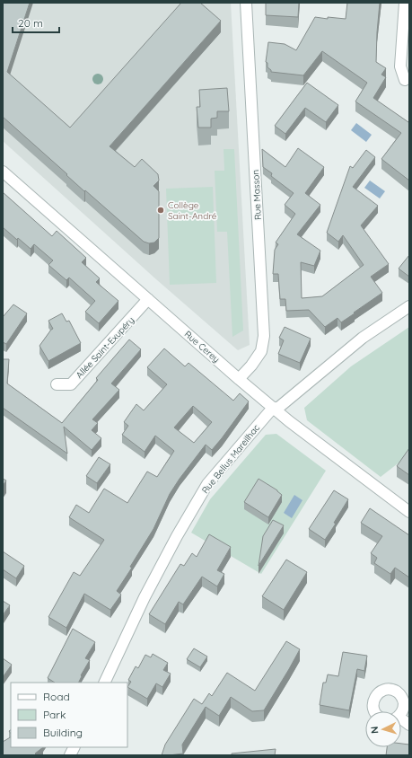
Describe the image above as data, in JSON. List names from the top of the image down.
{
  "streets": {
    "street": [
      "Rue Masson",
      "Rue Cerey",
      "Allée Saint-Exupéry",
      "Rue Bellus Mareilhac"
    ]
  },
  "crossings": [
    ["Rue Masson", "Rue Cerey"],
    ["Rue Cerey", "Allée Saint-Exupéry"],
    ["Rue Cerey", "Rue Bellus Mareilhac"]
  ],
  "places": ["Collège Saint-André"],
  "legend": ["Road", "Park", "Building"],
  "scale_bar": "20 m",
  "north": "left"
}
